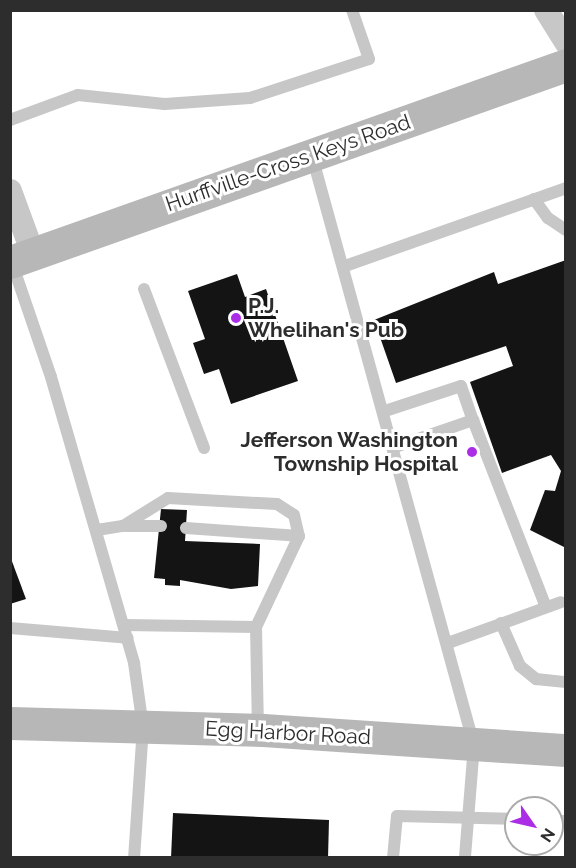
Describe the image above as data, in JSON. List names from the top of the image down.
{
  "streets": {
    "main road": ["Hurffville-Cross Keys Road", "Egg Harbor Road"]
  },
  "places": ["P.J. Whelihan's Pub", "Jefferson Washington Township Hospital"],
  "north": "bottom right"
}
